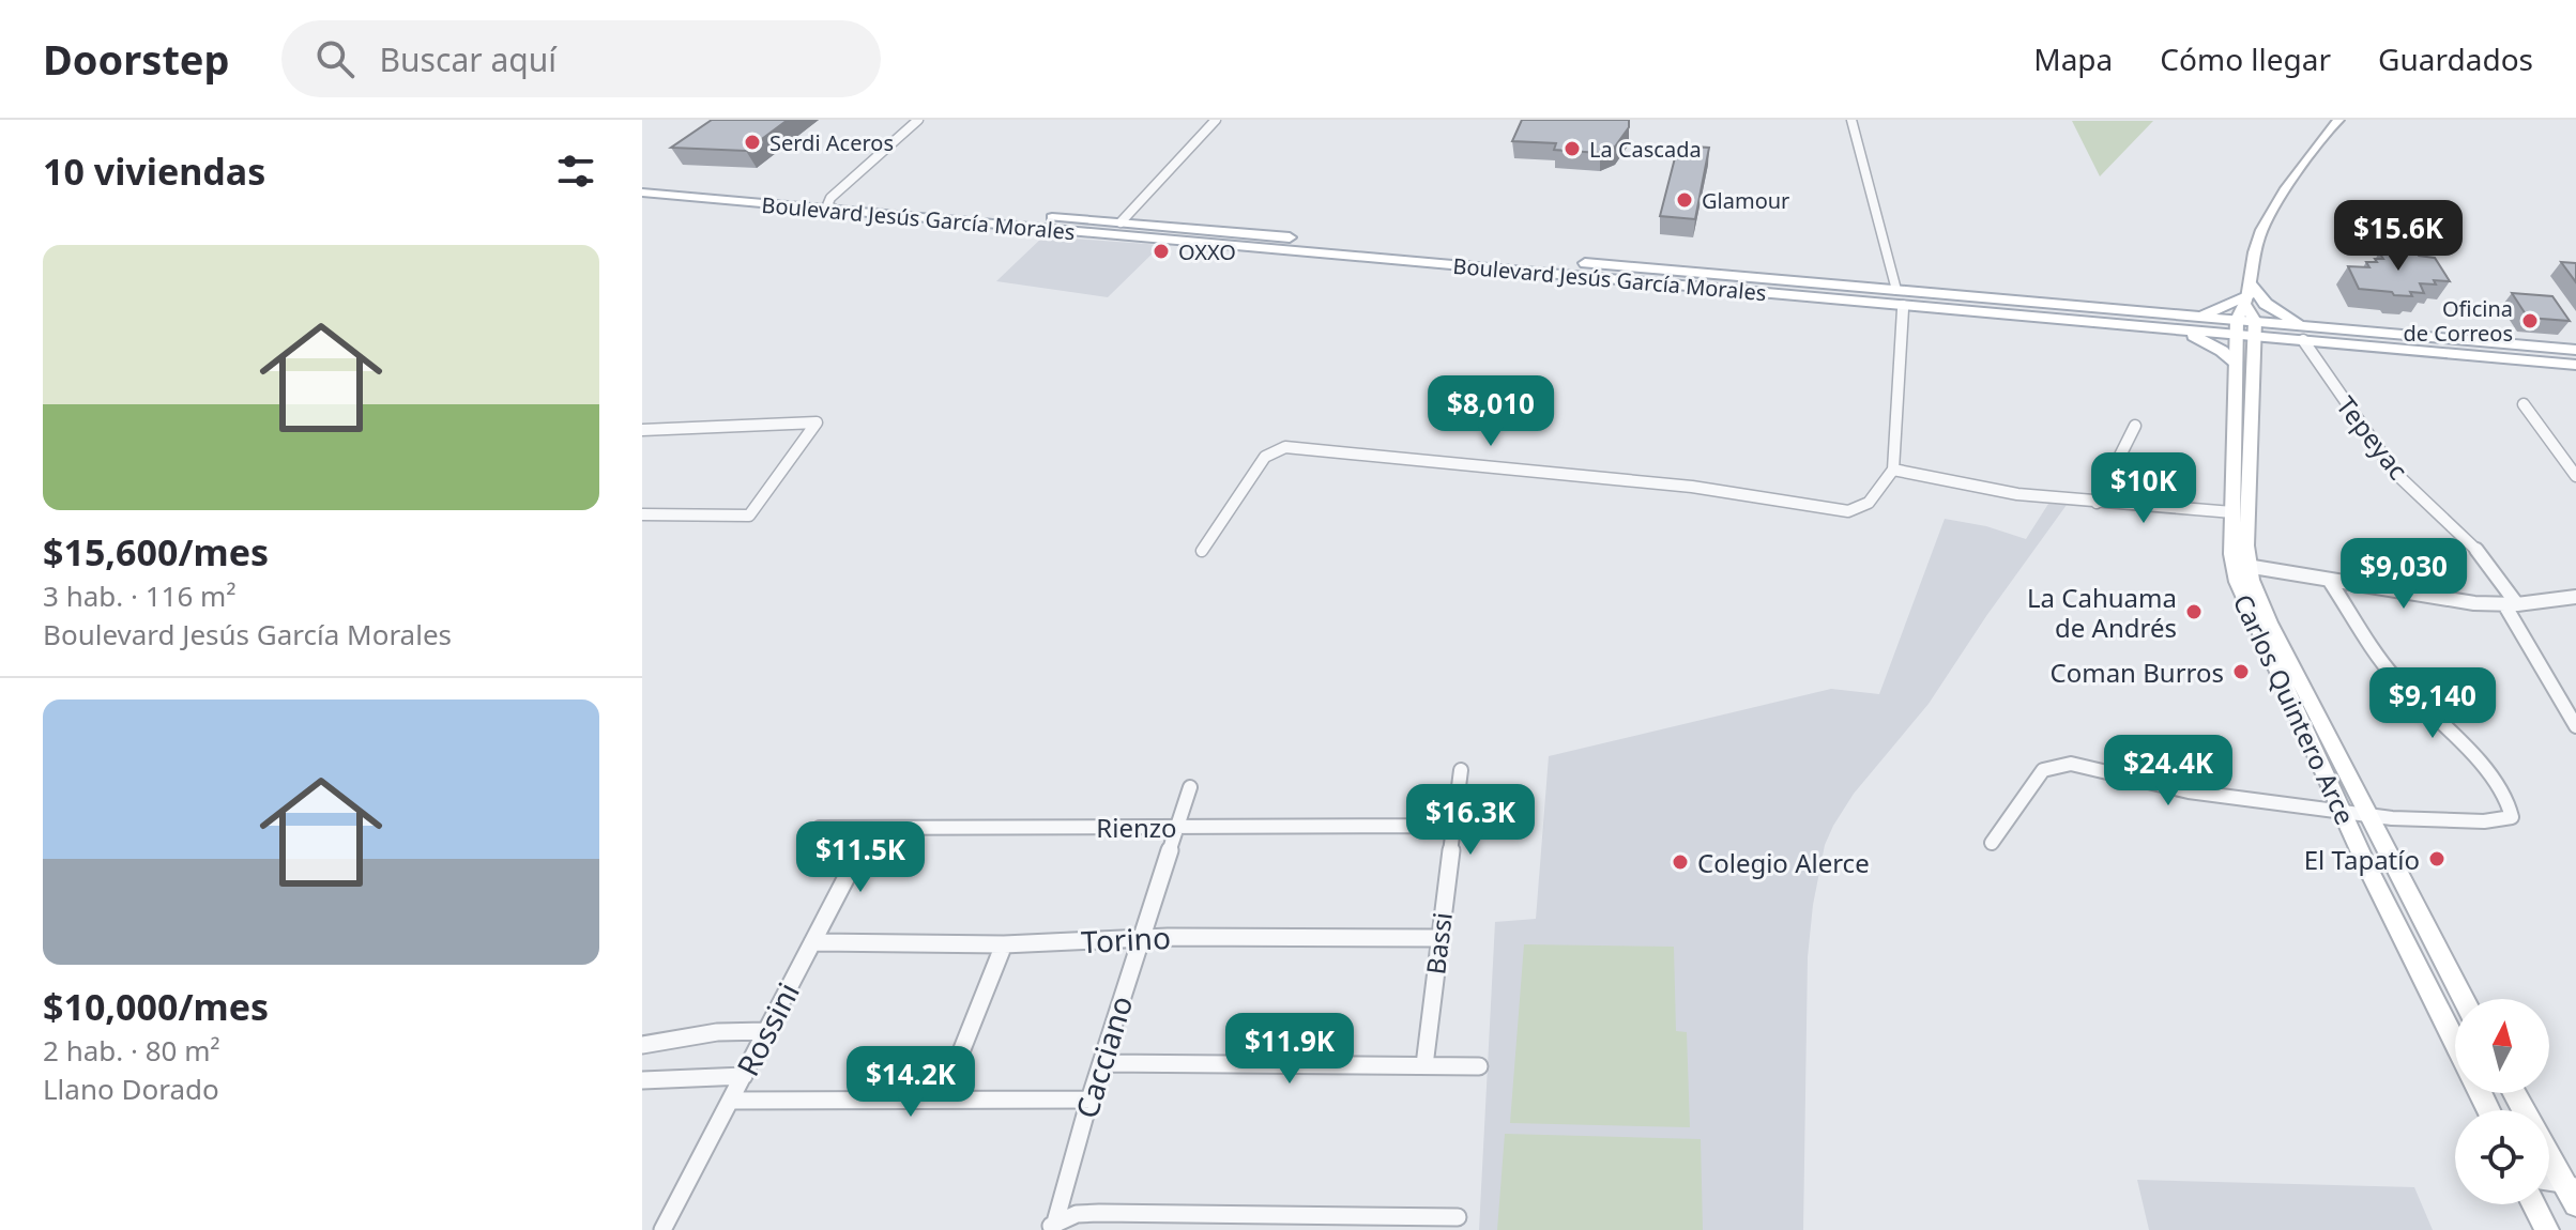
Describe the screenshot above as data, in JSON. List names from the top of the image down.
{
  "streets": {
    "main road": ["Boulevard Jesús García Morales", "Carlos Quintero Arce"],
    "street": [
      "Tepeyac",
      "Rienzo",
      "Torino",
      "Bassi",
      "Rossini",
      "Cacciano"
    ]
  },
  "crossings": [
    ["Boulevard Jesús García Morales", "Tepeyac"],
    ["Boulevard Jesús García Morales", "Carlos Quintero Arce"],
    ["Rienzo", "Bassi"],
    ["Rienzo", "Rossini"],
    ["Rienzo", "Cacciano"],
    ["Torino", "Bassi"],
    ["Torino", "Rossini"],
    ["Torino", "Cacciano"]
  ],
  "places": [
    "Serdi Aceros",
    "La Cascada",
    "Glamour",
    "OXXO",
    "Oficina de Correos",
    "La Cahuama de Andrés",
    "Coman Burros",
    "El Tapatío",
    "Colegio Alerce"
  ],
  "north": "top",
  "page": {
    "header": "Doorstep",
    "search": "Buscar aquí",
    "nav": ["Mapa", "Cómo llegar", "Guardados"],
    "heading": "10 viviendas",
    "price": [
      "$15.6K",
      "$8,010",
      "$10K",
      "$9,030",
      "$9,140",
      "$24.4K",
      "$16.3K",
      "$11.5K",
      "$11.9K",
      "$14.2K"
    ],
    "list": [
      {
        "name": "$15,600/mes",
        "note": "3 hab. · 116 m² · Boulevard Jesús García Morales"
      },
      {
        "name": "$10,000/mes",
        "note": "2 hab. · 80 m² · Llano Dorado"
      }
    ]
  }
}
